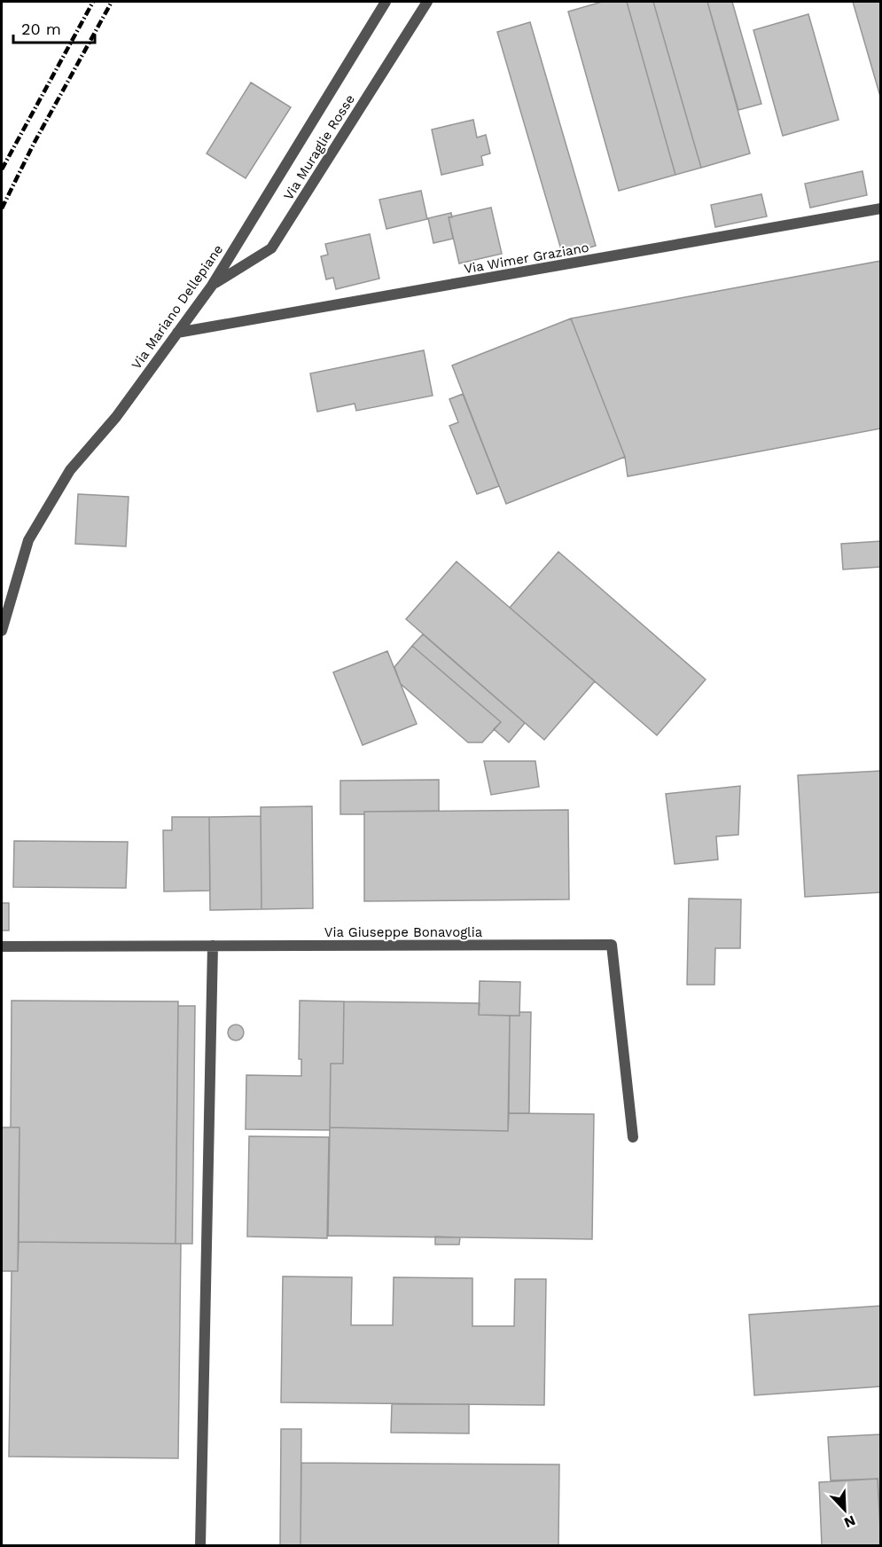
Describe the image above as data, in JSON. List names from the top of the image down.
{
  "streets": {
    "street": [
      "Via Muraglie Rosse",
      "Via Wimer Graziano",
      "Via Mariano Dellepiane",
      "Via Giuseppe Bonavoglia"
    ]
  },
  "crossings": [
    ["Via Muraglie Rosse", "Via Mariano Dellepiane"],
    ["Via Wimer Graziano", "Via Mariano Dellepiane"]
  ],
  "scale_bar": "20 m",
  "north": "bottom right"
}
